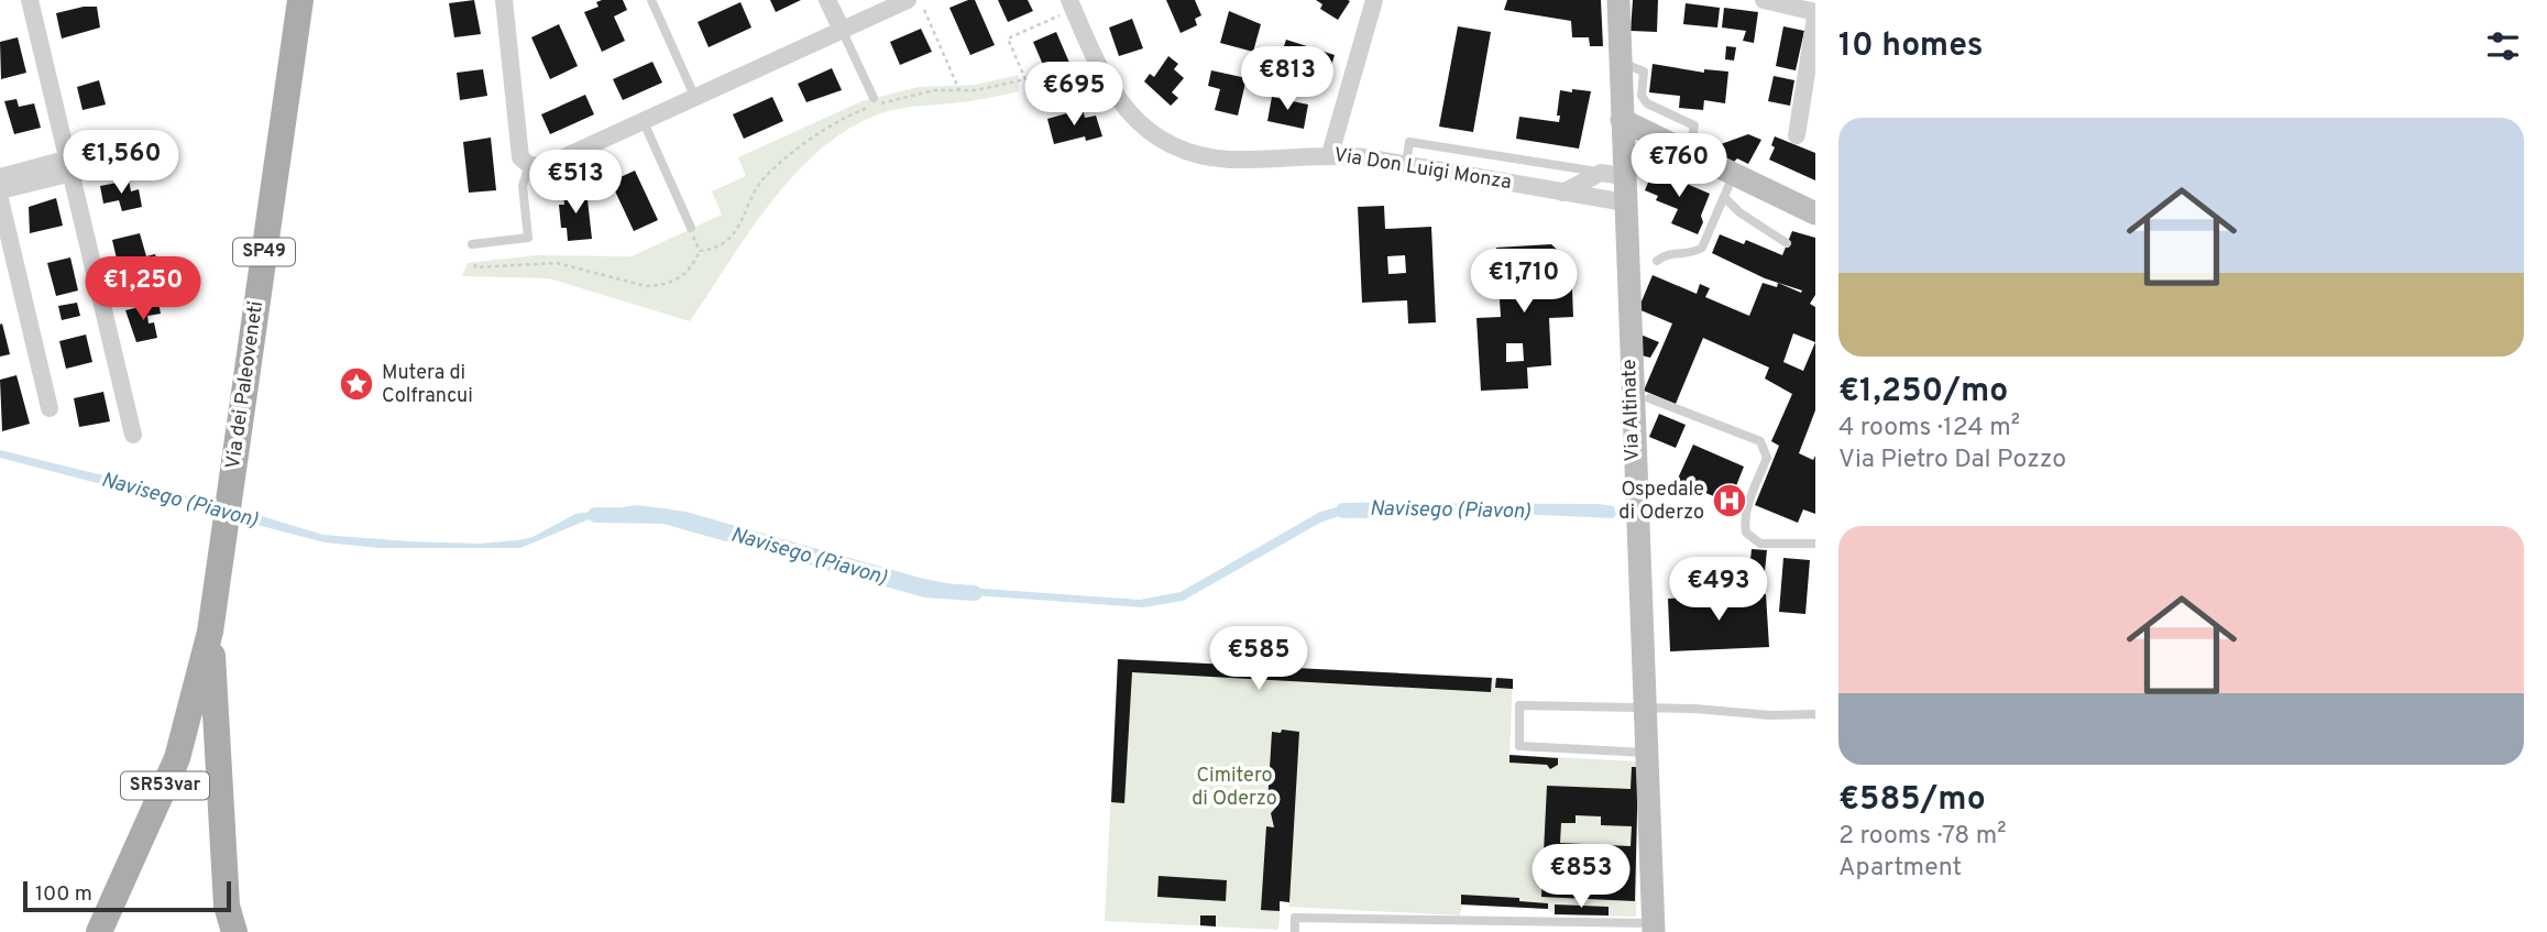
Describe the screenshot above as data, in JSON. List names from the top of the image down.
{
  "streets": {
    "main road": ["SP49", "Via dei Paleoveneti", "SR53var"],
    "street": ["Via Don Luigi Monza", "Via Altinate"]
  },
  "crossings": [
    ["Via Don Luigi Monza", "Via Altinate"]
  ],
  "water": ["Navisego (Piavon)"],
  "parks": ["Cimitero di Oderzo"],
  "places": {
    "place": ["Mutera di Colfrancui"],
    "hospital": ["Ospedale di Oderzo"]
  },
  "scale_bar": "100 m",
  "page": {
    "heading": "10 homes",
    "price": [
      "€813",
      "€695",
      "€1,560",
      "€760",
      "€513",
      "€1,710",
      "€1,250",
      "€493",
      "€585",
      "€853"
    ],
    "list": [
      {
        "name": "€1,250/mo",
        "note": "4 rooms · 124 m² · Via Pietro Dal Pozzo"
      },
      {
        "name": "€585/mo",
        "note": "2 rooms · 78 m² · Apartment"
      }
    ],
    "scale": "100 m"
  }
}
